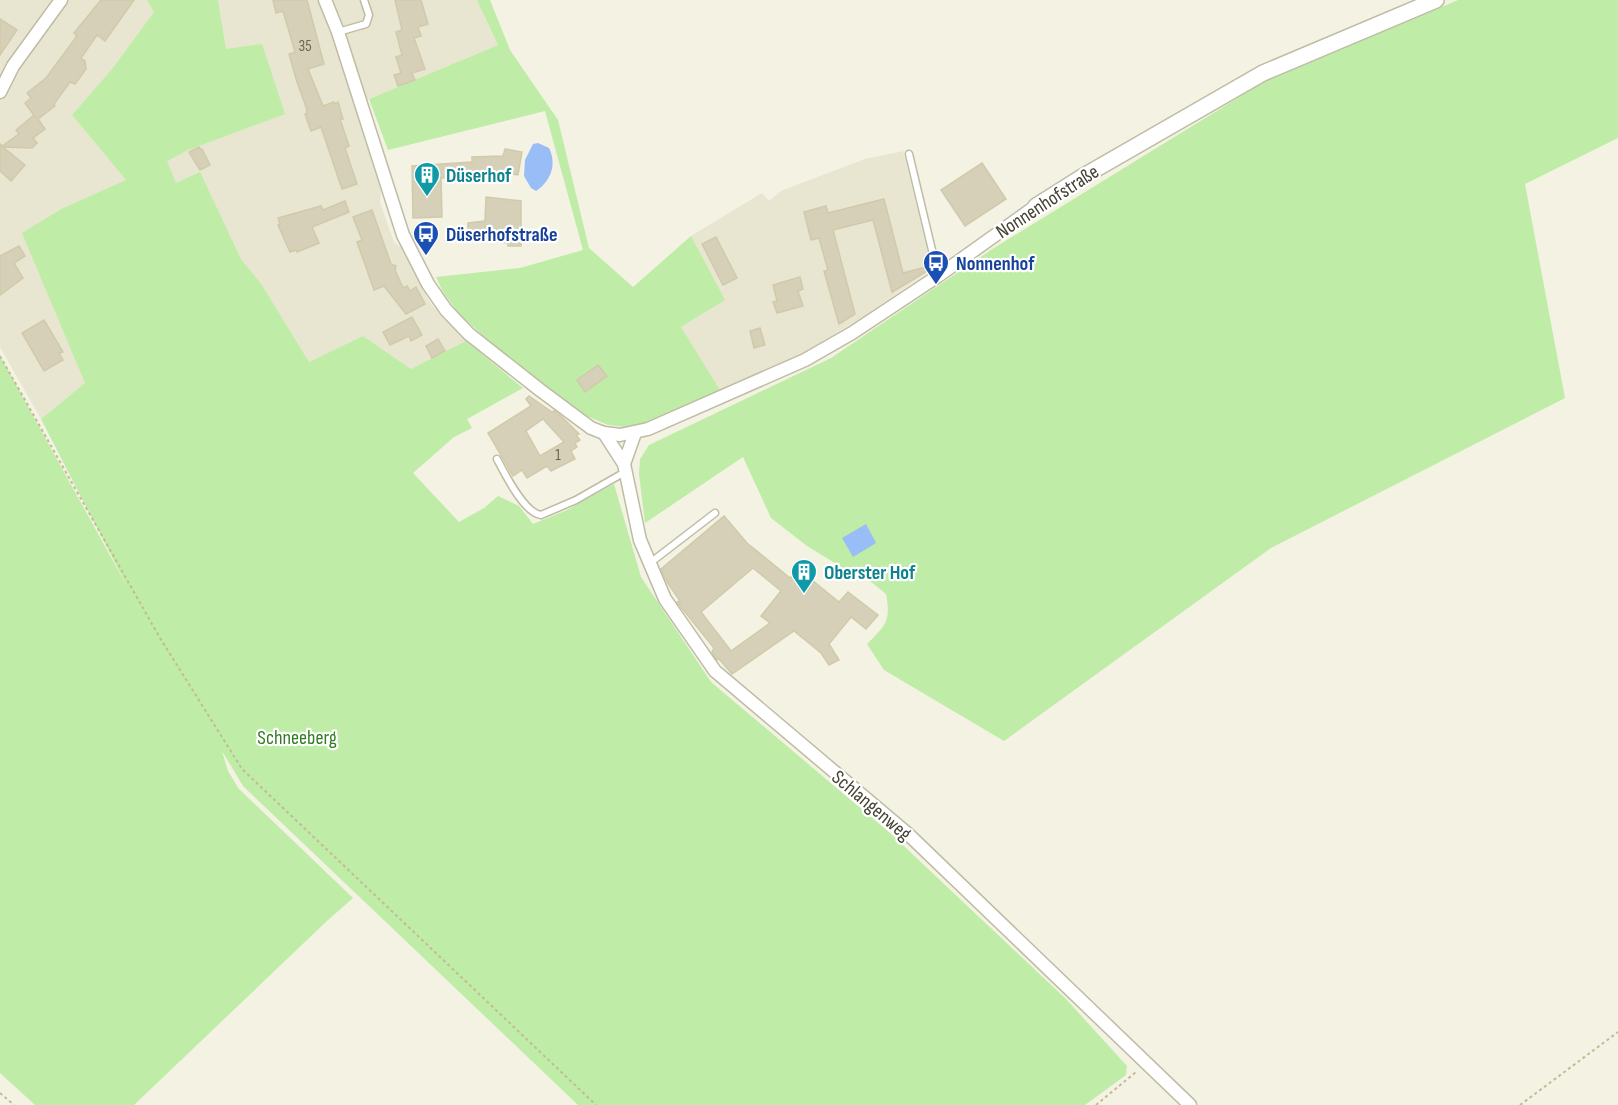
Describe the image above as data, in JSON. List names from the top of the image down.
{
  "streets": {
    "street": ["Nonnenhofstraße", "Schlangenweg"]
  },
  "parks": ["Schneeberg"],
  "places": {
    "building": ["Düserhof", "Oberster Hof"],
    "bus stop": ["Düserhofstraße", "Nonnenhof"]
  },
  "house_numbers": ["35", "1"]
}
